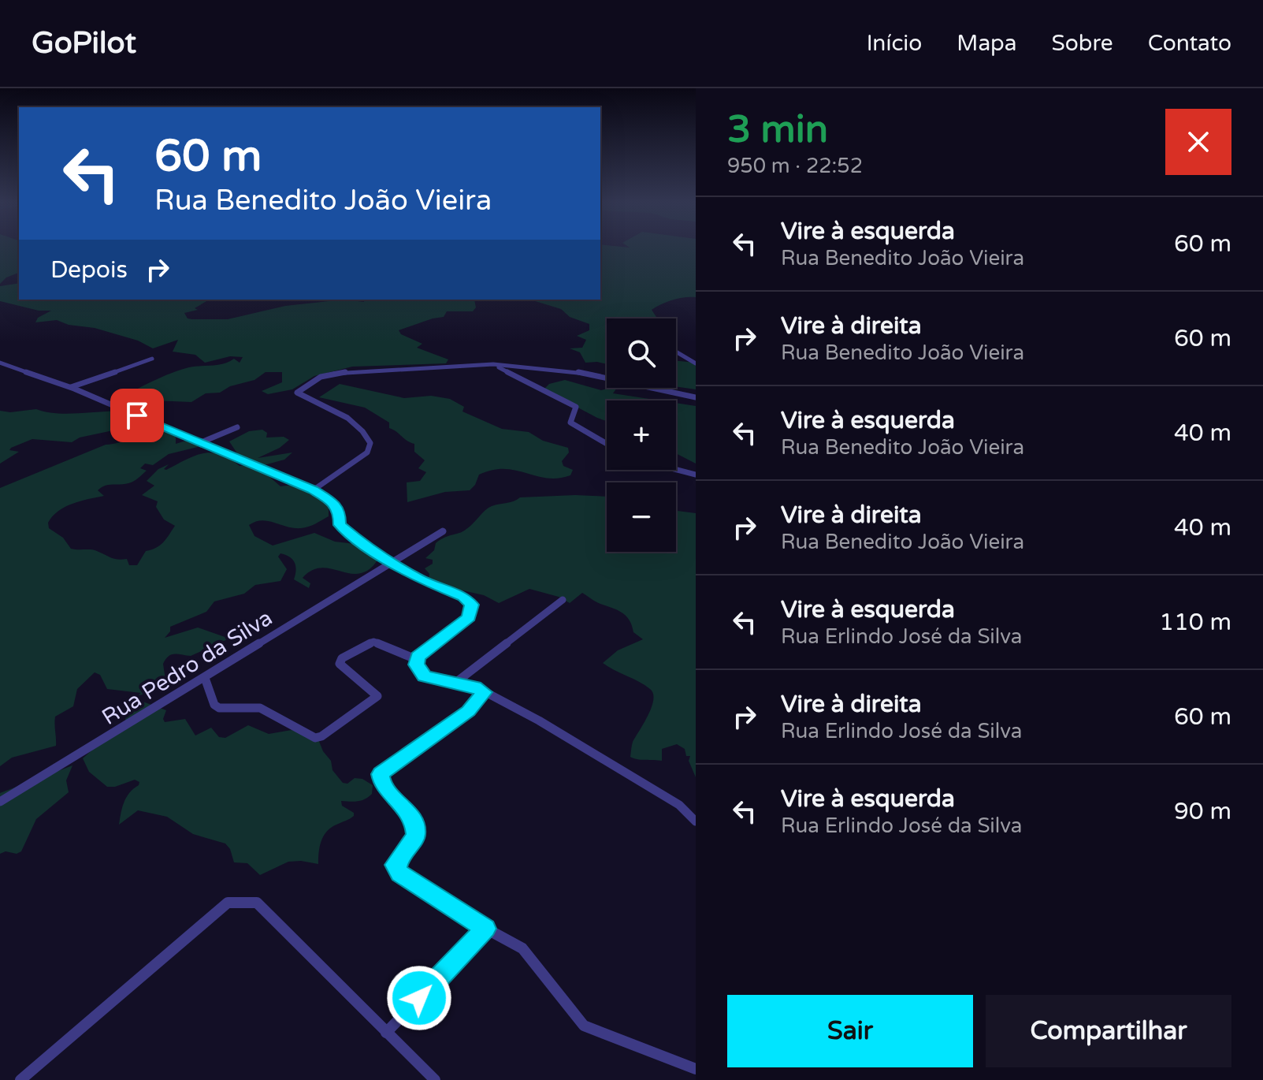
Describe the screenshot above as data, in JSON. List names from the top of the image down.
{
  "streets": {
    "street": ["Rua Pedro da Silva"]
  },
  "page": {
    "header": "GoPilot",
    "nav": [
      "Início",
      "Mapa",
      "Sobre",
      "Contato"
    ],
    "heading": ["3 min", "950 m · 22:52"],
    "turn": ["60 m", "Rua Benedito João Vieira"],
    "list": [
      {
        "name": "Vire à esquerda",
        "note": "Rua Benedito João Vieira",
        "value": "60 m"
      },
      {
        "name": "Vire à direita",
        "note": "Rua Benedito João Vieira",
        "value": "60 m"
      },
      {
        "name": "Vire à esquerda",
        "note": "Rua Benedito João Vieira",
        "value": "40 m"
      },
      {
        "name": "Vire à direita",
        "note": "Rua Benedito João Vieira",
        "value": "40 m"
      },
      {
        "name": "Vire à esquerda",
        "note": "Rua Erlindo José da Silva",
        "value": "110 m"
      },
      {
        "name": "Vire à direita",
        "note": "Rua Erlindo José da Silva",
        "value": "60 m"
      },
      {
        "name": "Vire à esquerda",
        "note": "Rua Erlindo José da Silva",
        "value": "90 m"
      }
    ],
    "then": "Depois",
    "map_buttons": ["+", "−"],
    "buttons": ["Sair", "Compartilhar"]
  }
}
